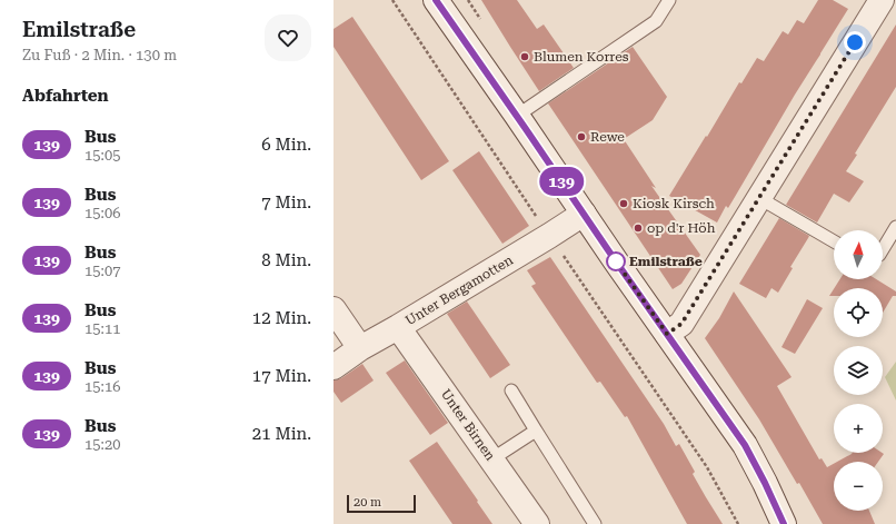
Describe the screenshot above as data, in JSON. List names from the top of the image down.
{
  "streets": {
    "street": ["Unter Bergamotten", "Unter Birnen"]
  },
  "crossings": [
    ["Unter Bergamotten", "Unter Birnen"]
  ],
  "places": [
    "Blumen Korres",
    "Rewe",
    "Kiosk Kirsch",
    "op d'r Höh",
    "Emilstraße"
  ],
  "lines": ["bus line 139"],
  "scale_bar": "20 m",
  "north": "top",
  "page": {
    "heading": [
      ["Emilstraße", "Zu Fuß · 2 Min. · 130 m"],
      "Abfahrten"
    ],
    "on_map": "139",
    "list": [
      {
        "mark": "139",
        "name": "Bus",
        "note": "15:05",
        "value": "6 Min."
      },
      {
        "mark": "139",
        "name": "Bus",
        "note": "15:06",
        "value": "7 Min."
      },
      {
        "mark": "139",
        "name": "Bus",
        "note": "15:07",
        "value": "8 Min."
      },
      {
        "mark": "139",
        "name": "Bus",
        "note": "15:11",
        "value": "12 Min."
      },
      {
        "mark": "139",
        "name": "Bus",
        "note": "15:16",
        "value": "17 Min."
      },
      {
        "mark": "139",
        "name": "Bus",
        "note": "15:20",
        "value": "21 Min."
      }
    ],
    "map_buttons": ["+", "−"],
    "scale": "20 m"
  }
}
